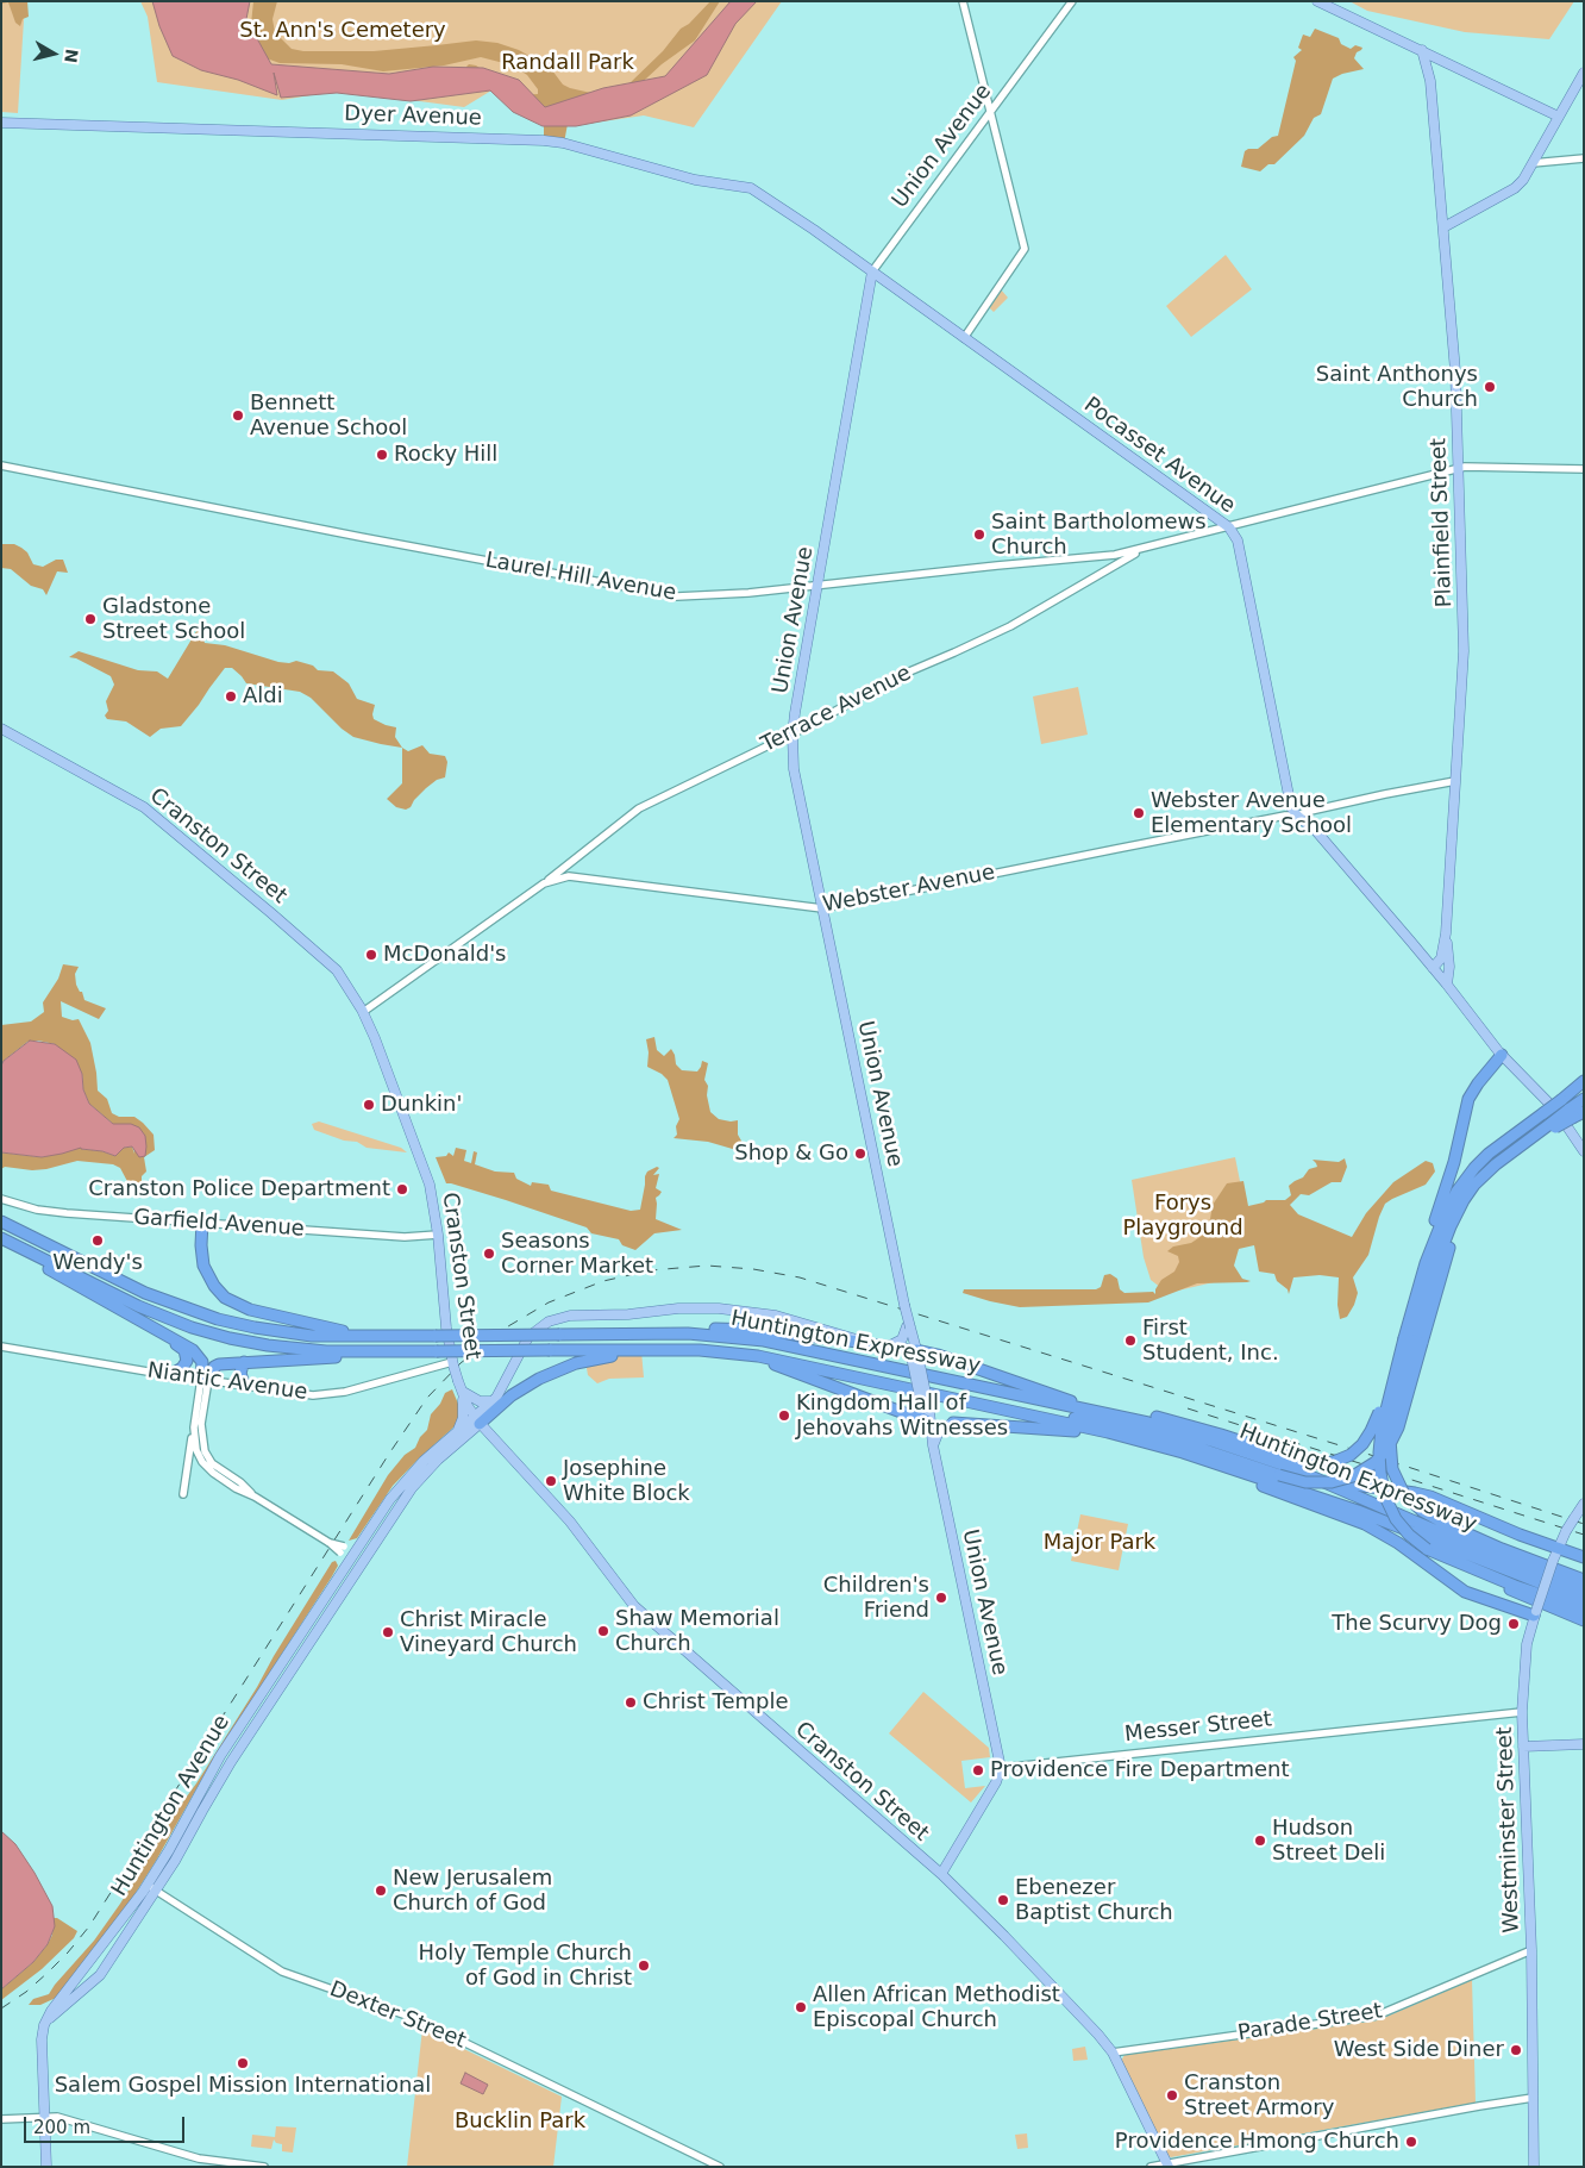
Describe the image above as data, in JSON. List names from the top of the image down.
{
  "streets": {
    "highway": ["Huntington Expressway"],
    "main road": [
      "Dyer Avenue",
      "Union Avenue",
      "Pocasset Avenue",
      "Plainfield Street",
      "Cranston Street",
      "Huntington Avenue",
      "Westminster Street"
    ],
    "street": [
      "Laurel Hill Avenue",
      "Terrace Avenue",
      "Webster Avenue",
      "Garfield Avenue",
      "Niantic Avenue",
      "Messer Street",
      "Dexter Street",
      "Parade Street"
    ]
  },
  "crossings": [
    ["Dyer Avenue", "Pocasset Avenue"],
    ["Union Avenue", "Pocasset Avenue"],
    ["Union Avenue", "Laurel Hill Avenue"],
    ["Union Avenue", "Terrace Avenue"],
    ["Union Avenue", "Webster Avenue"],
    ["Union Avenue", "Messer Street"],
    ["Union Avenue", "Huntington Avenue"],
    ["Pocasset Avenue", "Plainfield Street"],
    ["Pocasset Avenue", "Laurel Hill Avenue"],
    ["Pocasset Avenue", "Webster Avenue"],
    ["Plainfield Street", "Laurel Hill Avenue"],
    ["Plainfield Street", "Webster Avenue"],
    ["Laurel Hill Avenue", "Terrace Avenue"],
    ["Terrace Avenue", "Webster Avenue"],
    ["Cranston Street", "Webster Avenue"],
    ["Cranston Street", "Garfield Avenue"],
    ["Cranston Street", "Niantic Avenue"],
    ["Cranston Street", "Huntington Avenue"],
    ["Cranston Street", "Parade Street"],
    ["Messer Street", "Westminster Street"],
    ["Huntington Avenue", "Dexter Street"],
    ["Westminster Street", "Parade Street"]
  ],
  "parks": [
    "St. Ann's Cemetery",
    "Randall Park",
    "Forys Playground",
    "Major Park",
    "Bucklin Park"
  ],
  "places": [
    "Saint Anthonys Church",
    "Bennett Avenue School",
    "Rocky Hill",
    "Saint Bartholomews Church",
    "Gladstone Street School",
    "Aldi",
    "Webster Avenue Elementary School",
    "McDonald's",
    "Dunkin'",
    "Shop & Go",
    "Cranston Police Department",
    "Wendy's",
    "Seasons Corner Market",
    "First Student, Inc.",
    "Kingdom Hall of Jehovahs Witnesses",
    "Josephine White Block",
    "Children's Friend",
    "The Scurvy Dog",
    "Shaw Memorial Church",
    "Christ Miracle Vineyard Church",
    "Christ Temple",
    "Providence Fire Department",
    "Hudson Street Deli",
    "New Jerusalem Church of God",
    "Ebenezer Baptist Church",
    "Holy Temple Church of God in Christ",
    "Allen African Methodist Episcopal Church",
    "West Side Diner",
    "Salem Gospel Mission International",
    "Cranston Street Armory",
    "Providence Hmong Church"
  ],
  "scale_bar": "200 m",
  "north": "right"
}
